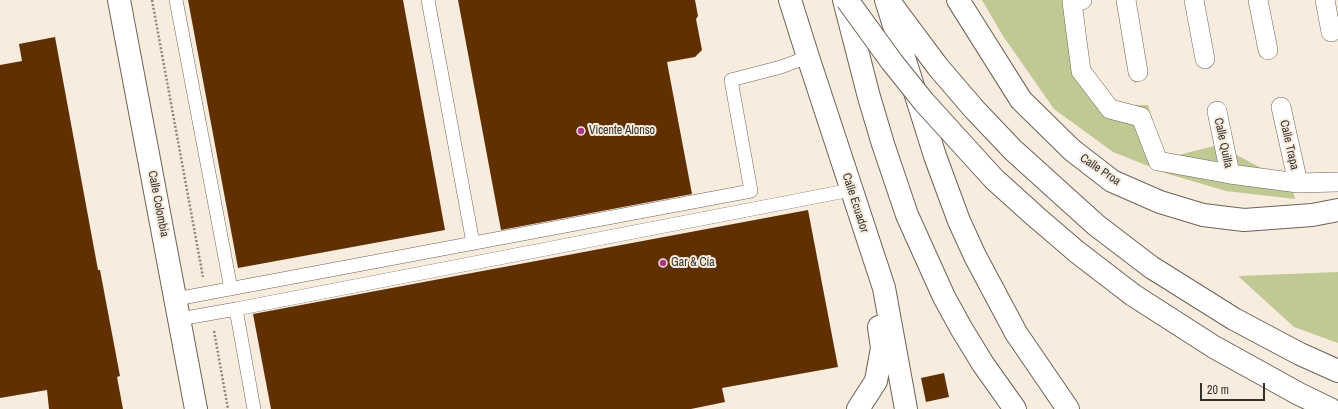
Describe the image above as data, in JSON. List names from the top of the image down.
{
  "streets": {
    "main road": ["Calle Proa", "Calle Ecuador", "Calle Colombia"],
    "street": ["Calle Quilla", "Calle Trapa"]
  },
  "places": ["Vicente Alonso", "Gar & Cía"],
  "scale_bar": "20 m"
}
